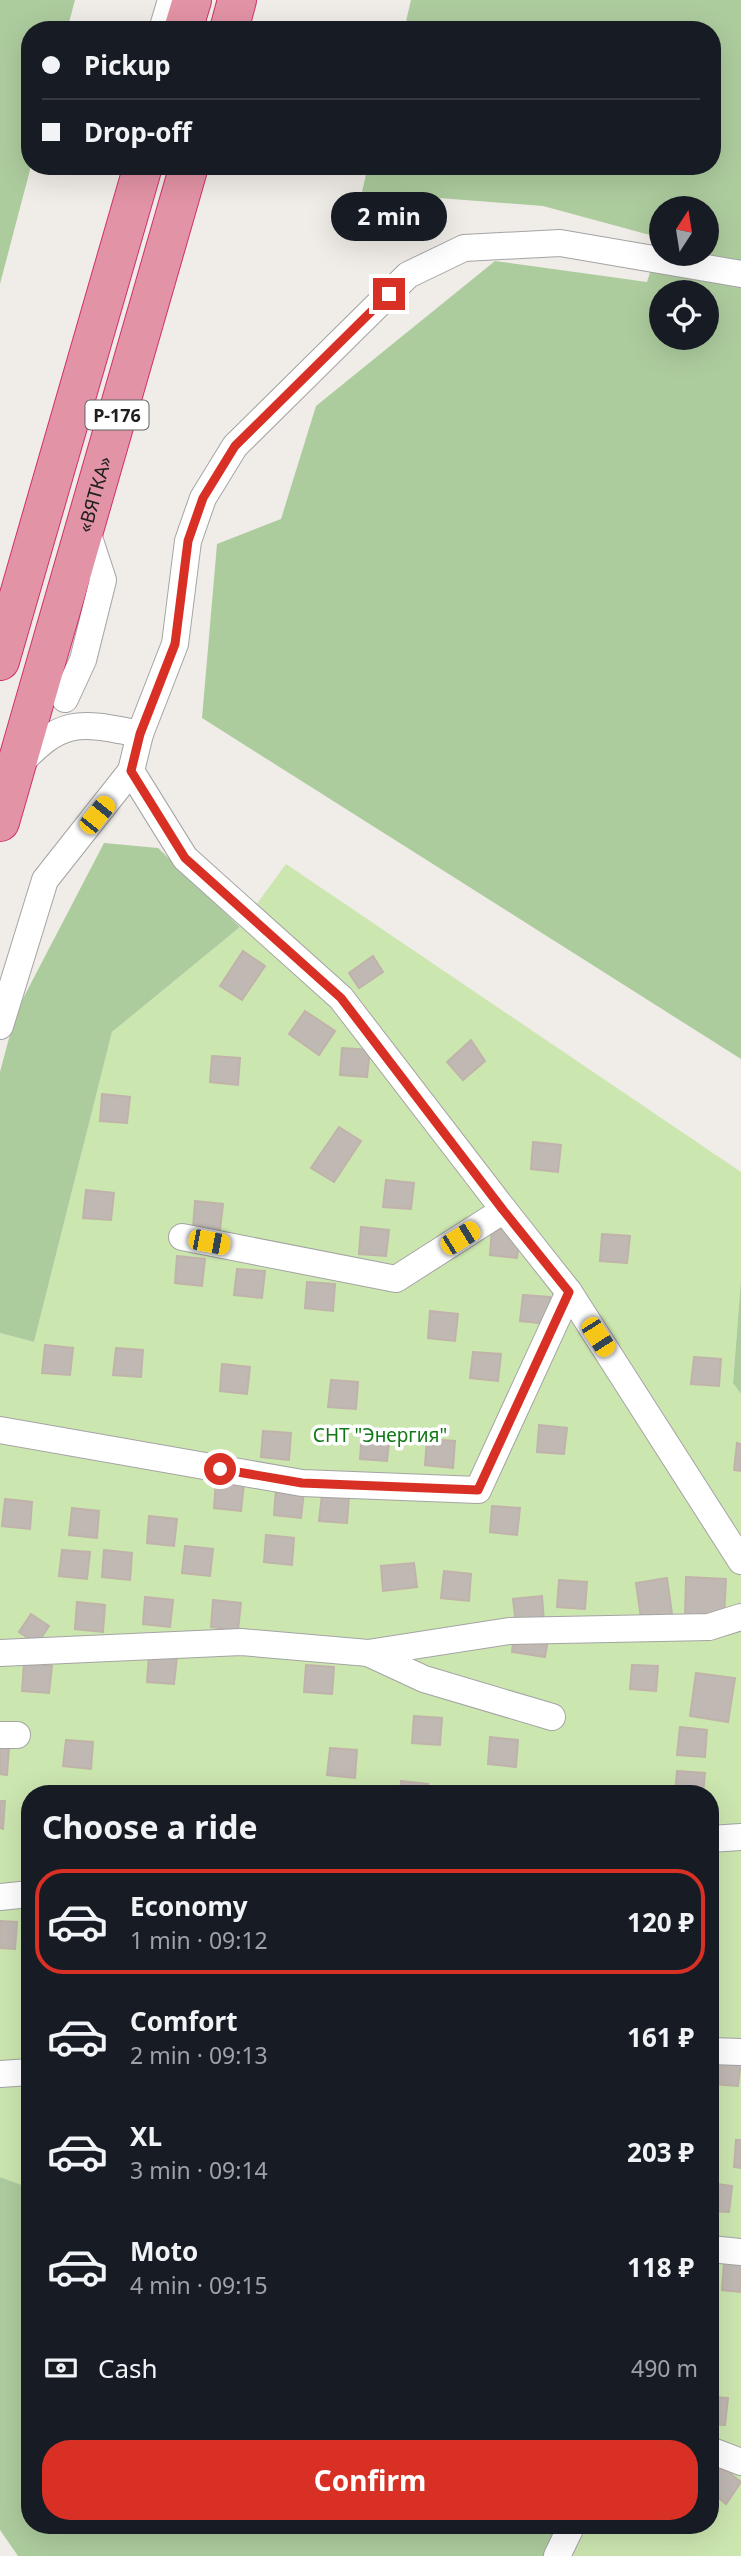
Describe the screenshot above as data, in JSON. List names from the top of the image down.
{
  "streets": {
    "highway": ["Р-176", "«ВЯТКА»"]
  },
  "parks": ["СНТ \"Энергия\""],
  "north": "top",
  "page": {
    "banner": ["Pickup", "Drop-off"],
    "bubble": "2 min",
    "heading": "Choose a ride",
    "list": [
      {
        "name": "Economy",
        "note": "1 min · 09:12",
        "value": "120 ₽"
      },
      {
        "name": "Comfort",
        "note": "2 min · 09:13",
        "value": "161 ₽"
      },
      {
        "name": "XL",
        "note": "3 min · 09:14",
        "value": "203 ₽"
      },
      {
        "name": "Moto",
        "note": "4 min · 09:15",
        "value": "118 ₽"
      }
    ],
    "pay": ["Cash", "490 m"],
    "buttons": "Confirm"
  }
}
